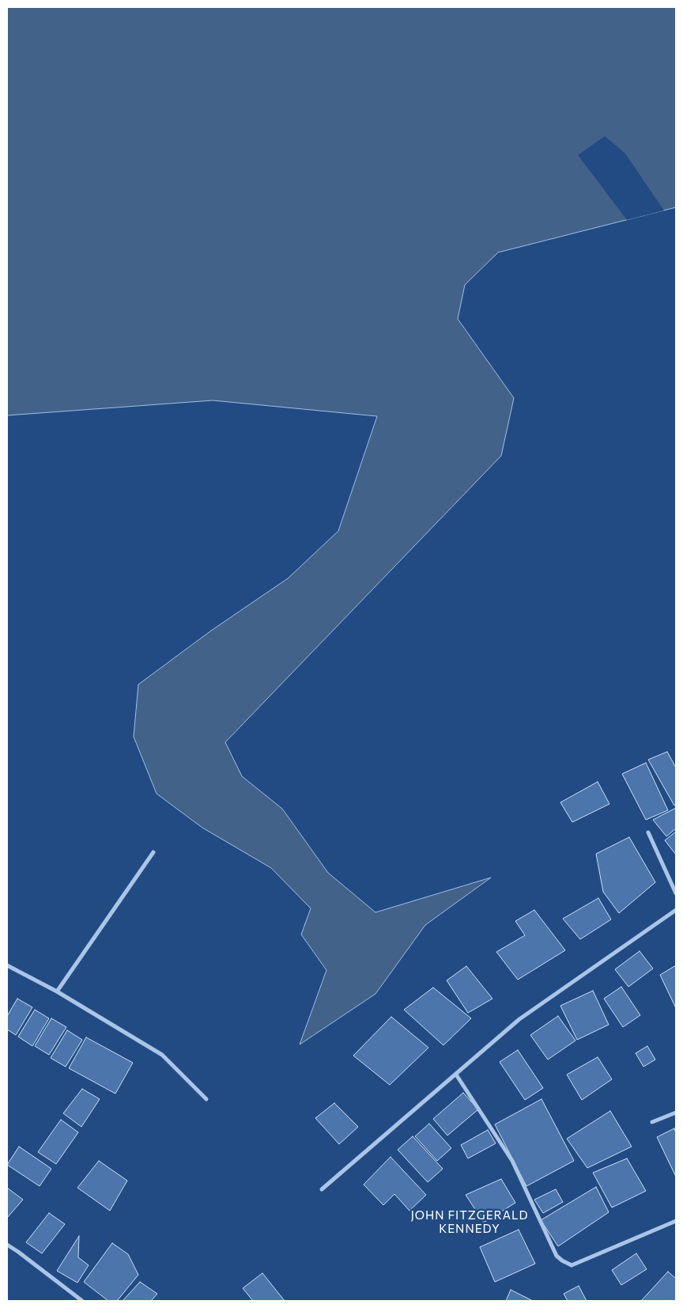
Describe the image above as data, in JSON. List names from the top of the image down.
{
  "districts": ["JOHN FITZGERALD KENNEDY"]
}
